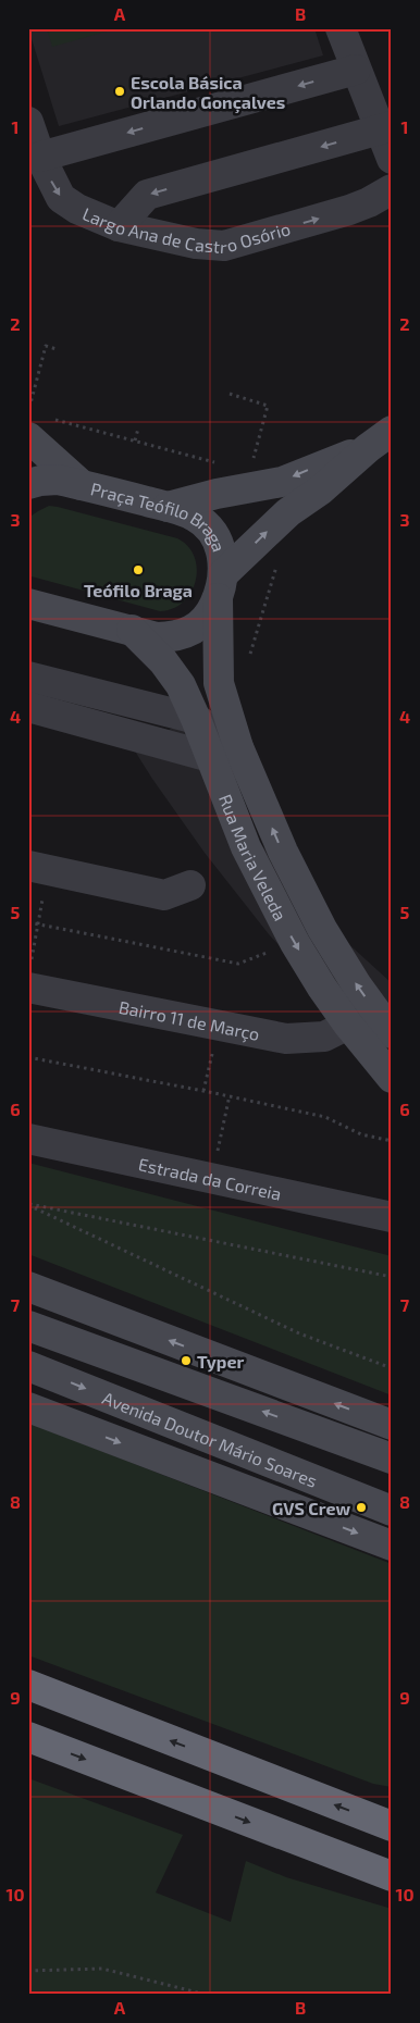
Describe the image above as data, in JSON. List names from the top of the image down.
{
  "streets": {
    "street": [
      "Largo Ana de Castro Osório",
      "Praça Teófilo Braga",
      "Rua Maria Veleda",
      "Bairro 11 de Março",
      "Estrada da Correia",
      "Avenida Doutor Mário Soares"
    ]
  },
  "crossings": [
    ["Praça Teófilo Braga", "Rua Maria Veleda"],
    ["Rua Maria Veleda", "Bairro 11 de Março"]
  ],
  "places": [
    "Escola Básica Orlando Gonçalves",
    "Teófilo Braga",
    "Typer",
    "GVS Crew"
  ],
  "grid": {
    "columns": ["A", "B"],
    "rows": [
      "1",
      "2",
      "3",
      "4",
      "5",
      "6",
      "7",
      "8",
      "9",
      "10"
    ]
  }
}
